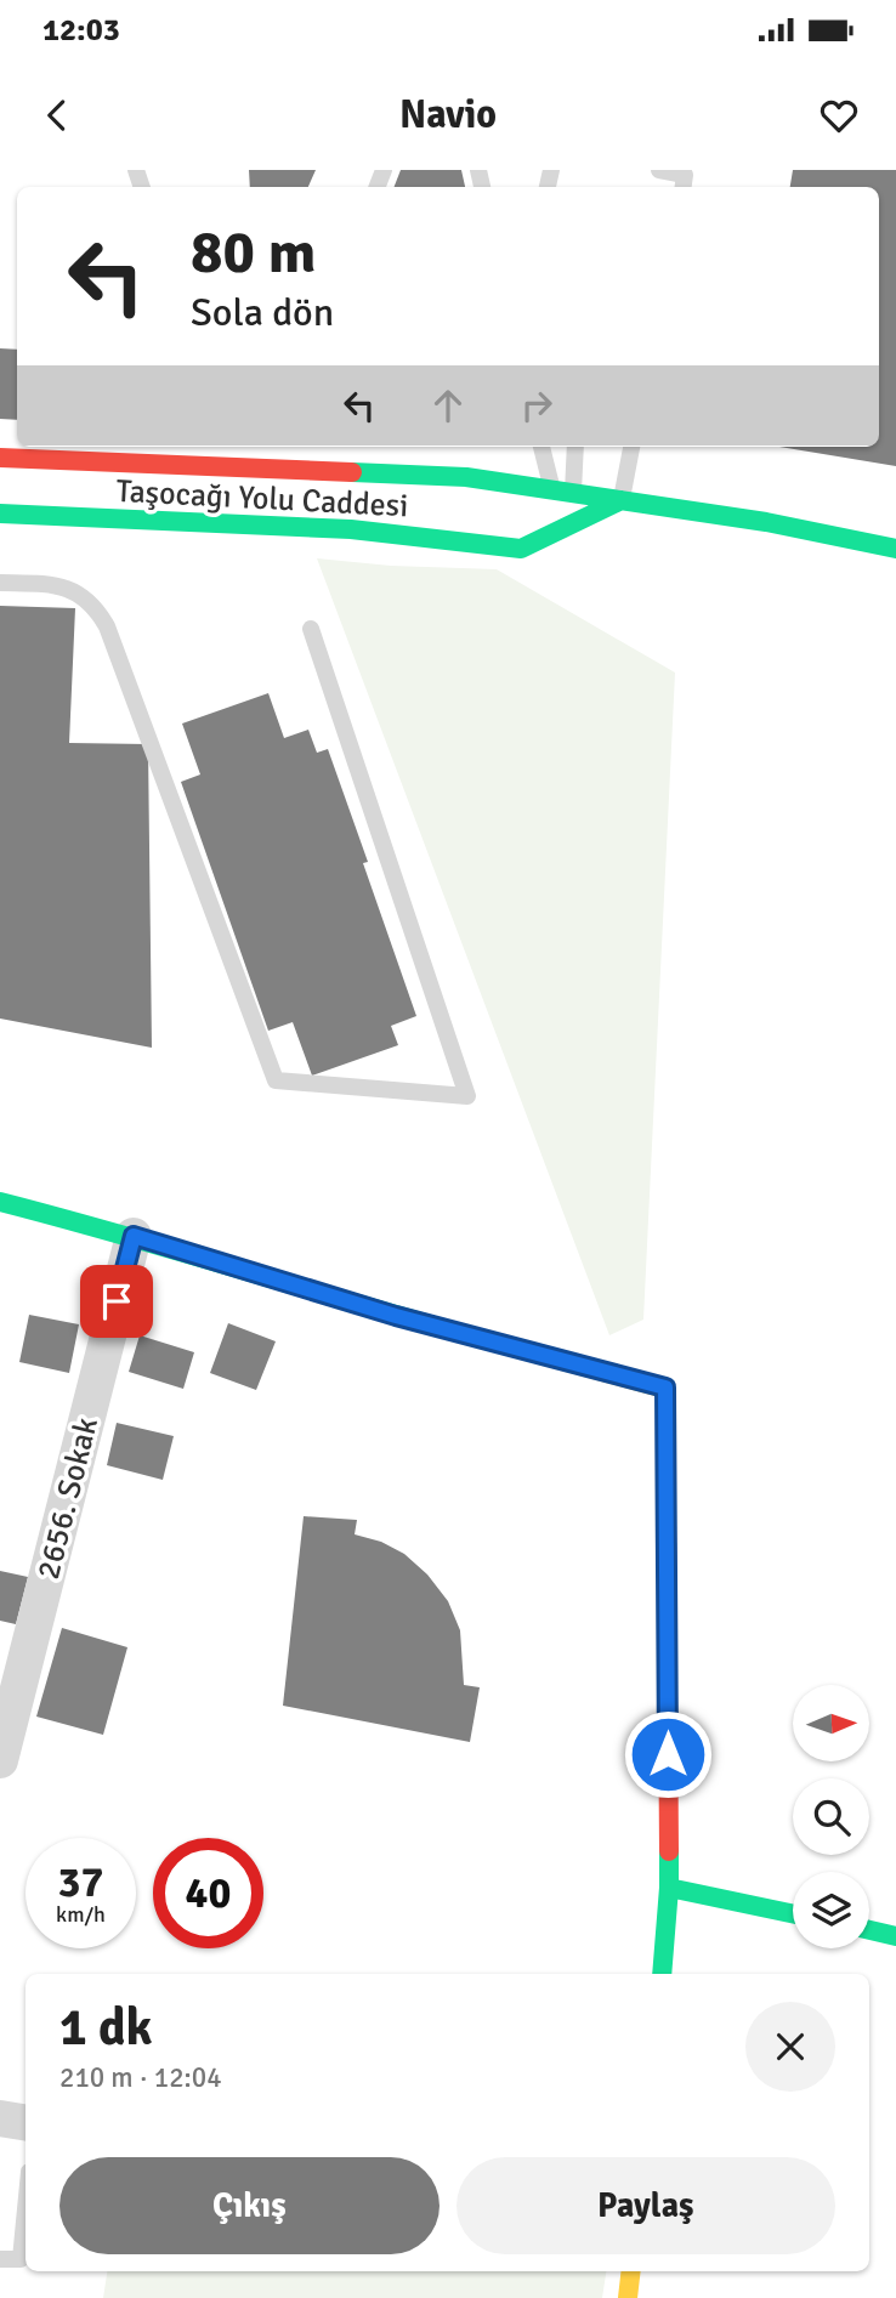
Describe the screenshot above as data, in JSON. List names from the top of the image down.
{
  "streets": {
    "main road": ["Taşocağı Yolu Caddesi"],
    "street": ["2656. Sokak"]
  },
  "north": "right",
  "page": {
    "status": "12:03",
    "header": "Navio",
    "turn": ["80 m", "Sola dön"],
    "speed": "37 km/h",
    "limit": "40",
    "heading": ["1 dk", "210 m · 12:04"],
    "buttons": ["Çıkış", "Paylaş"]
  }
}
